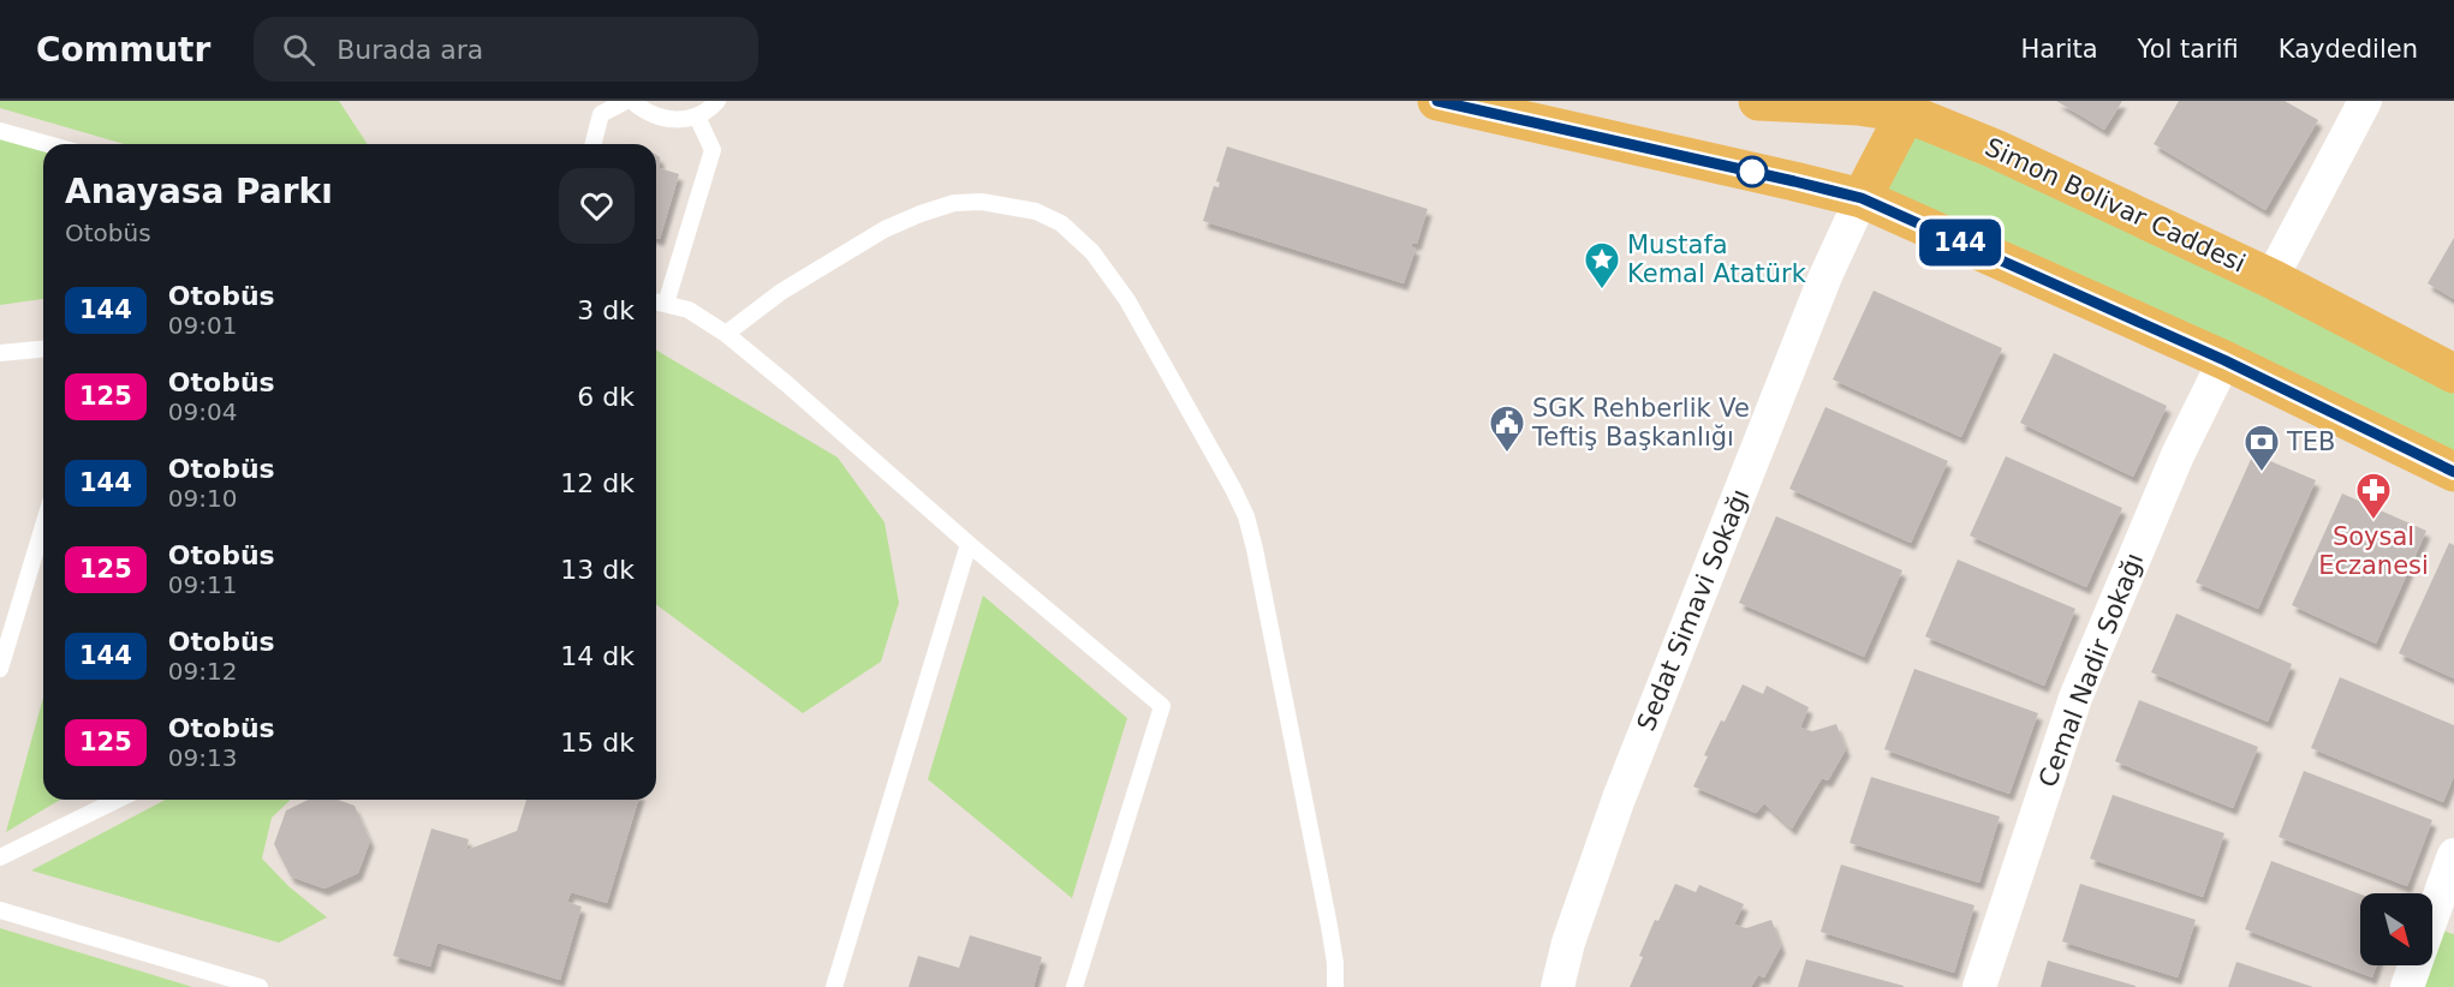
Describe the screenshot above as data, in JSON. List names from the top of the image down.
{
  "streets": {
    "main road": ["Simon Bolivar Caddesi"],
    "street": ["Sedat Simavi Sokağı", "Cemal Nadir Sokağı"]
  },
  "places": {
    "place": ["Mustafa Kemal Atatürk"],
    "public building": ["SGK Rehberlik Ve Teftiş Başkanlığı"],
    "bank": ["TEB"],
    "pharmacy": ["Soysal Eczanesi"]
  },
  "lines": ["bus line 144"],
  "north": "bottom right",
  "page": {
    "header": "Commutr",
    "search": "Burada ara",
    "nav": ["Harita", "Yol tarifi", "Kaydedilen"],
    "on_map": "144",
    "heading": ["Anayasa Parkı", "Otobüs"],
    "list": [
      {
        "mark": "144",
        "name": "Otobüs",
        "note": "09:01",
        "value": "3 dk"
      },
      {
        "mark": "125",
        "name": "Otobüs",
        "note": "09:04",
        "value": "6 dk"
      },
      {
        "mark": "144",
        "name": "Otobüs",
        "note": "09:10",
        "value": "12 dk"
      },
      {
        "mark": "125",
        "name": "Otobüs",
        "note": "09:11",
        "value": "13 dk"
      },
      {
        "mark": "144",
        "name": "Otobüs",
        "note": "09:12",
        "value": "14 dk"
      },
      {
        "mark": "125",
        "name": "Otobüs",
        "note": "09:13",
        "value": "15 dk"
      }
    ]
  }
}
